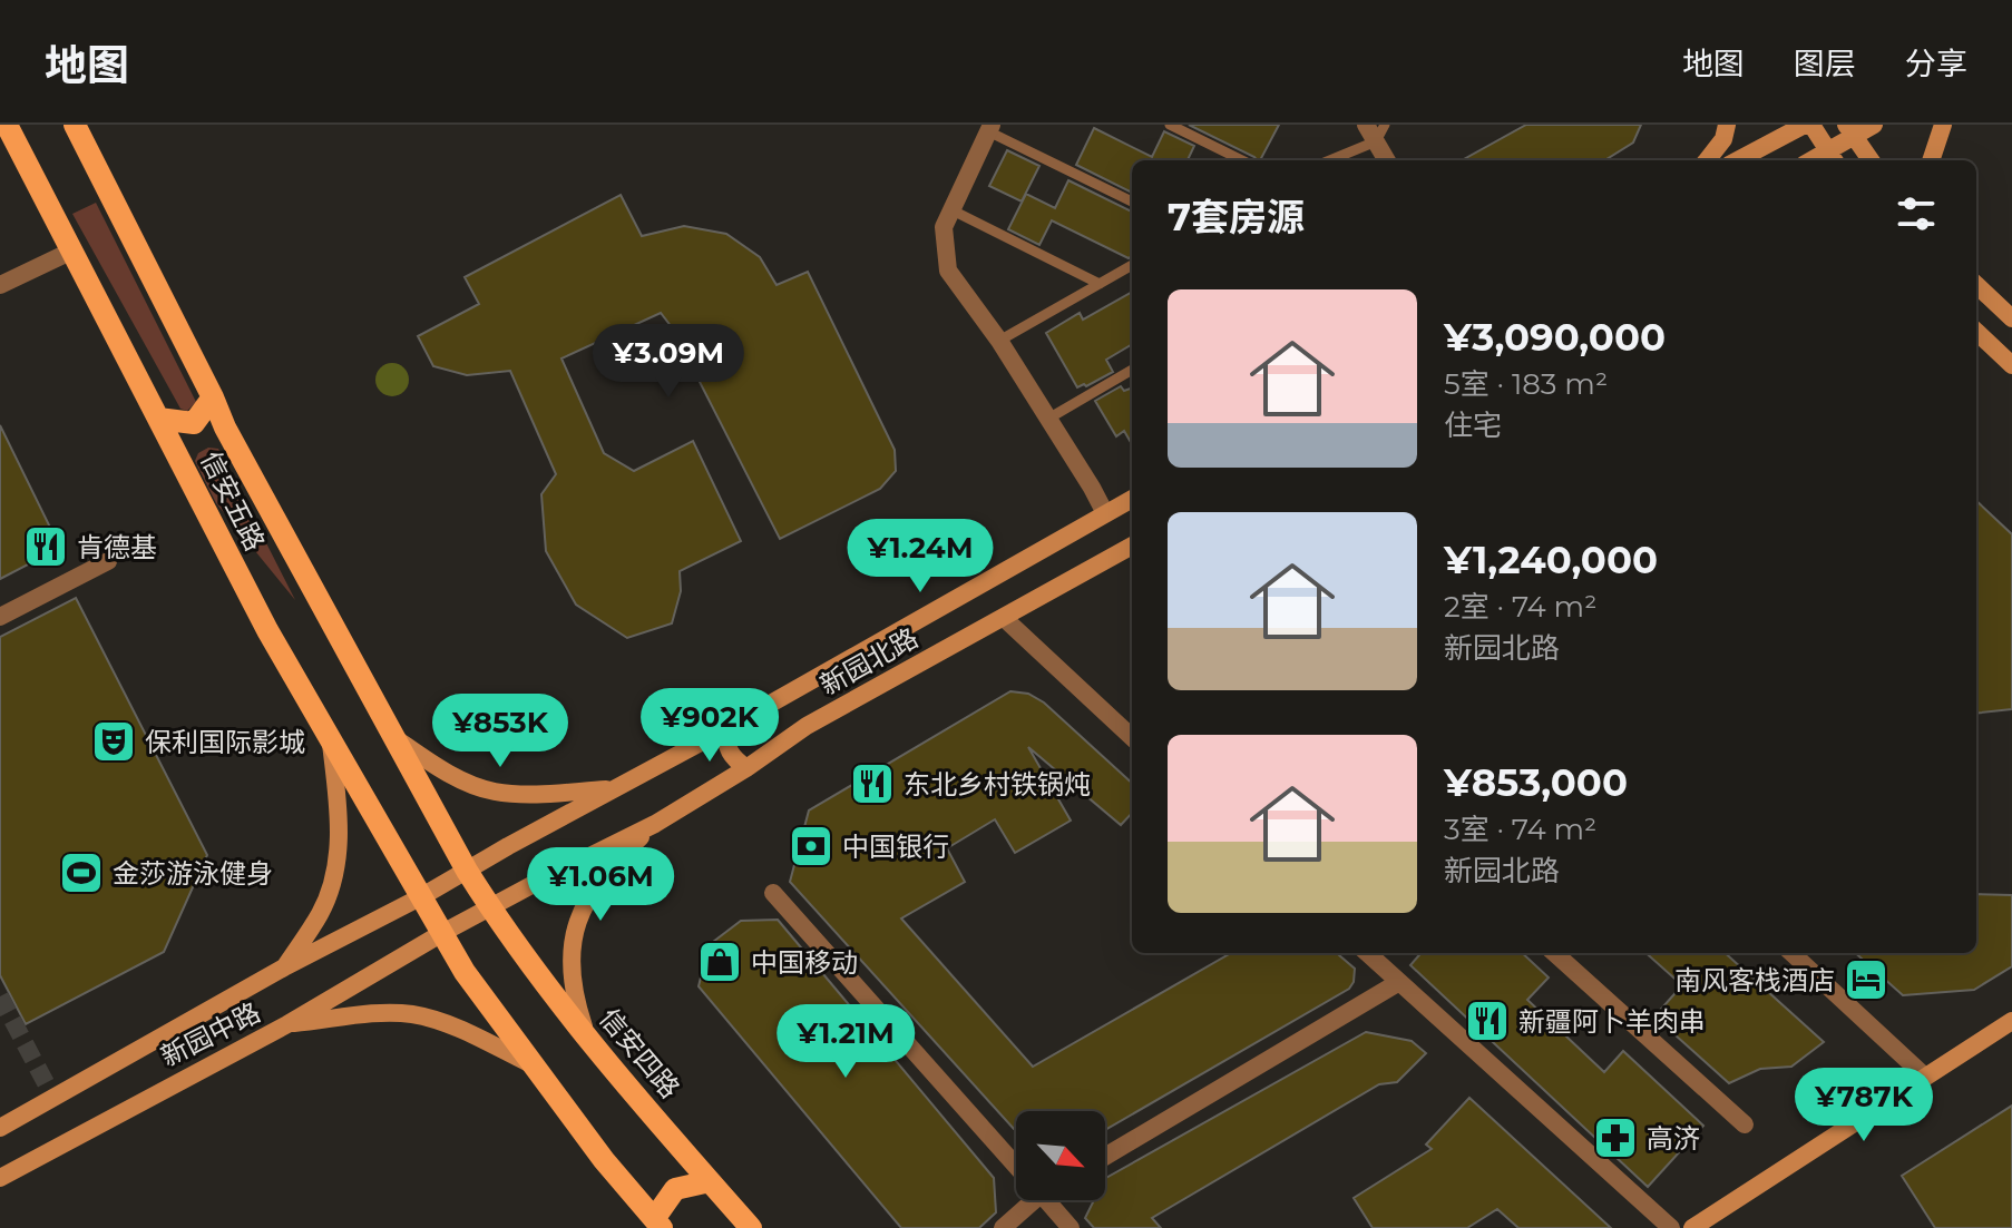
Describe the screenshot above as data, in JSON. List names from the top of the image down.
{
  "streets": {
    "main road": [
      "信安五路",
      "新园北路",
      "新园中路",
      "信安四路"
    ]
  },
  "crossings": [
    ["信安五路", "新园北路"],
    ["信安五路", "新园中路"],
    ["信安五路", "信安四路"],
    ["新园北路", "新园中路"],
    ["新园北路", "信安四路"],
    ["新园中路", "信安四路"]
  ],
  "places": {
    "restaurant": ["肯德基", "东北乡村铁锅炖", "新疆阿卜羊肉串"],
    "theatre": ["保利国际影城"],
    "bank": ["中国银行"],
    "sports": ["金莎游泳健身"],
    "shop": ["中国移动"],
    "hotel": ["南风客栈酒店"],
    "pharmacy": ["高济"]
  },
  "north": "bottom right",
  "page": {
    "header": "地图",
    "nav": ["地图", "图层", "分享"],
    "heading": "7套房源",
    "list": [
      {
        "name": "¥3,090,000",
        "note": "5室 · 183 m² · 住宅"
      },
      {
        "name": "¥1,240,000",
        "note": "2室 · 74 m² · 新园北路"
      },
      {
        "name": "¥853,000",
        "note": "3室 · 74 m² · 新园北路"
      }
    ],
    "price": [
      "¥3.09M",
      "¥1.24M",
      "¥902K",
      "¥853K",
      "¥1.06M",
      "¥1.21M",
      "¥787K"
    ]
  }
}
